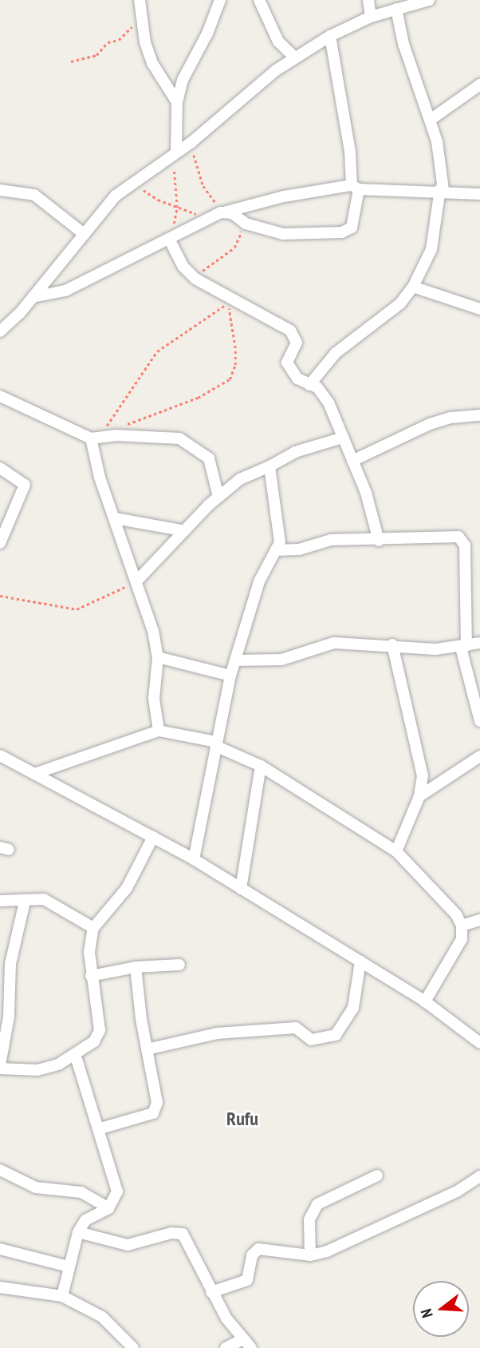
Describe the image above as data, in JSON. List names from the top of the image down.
{
  "districts": ["Rufu"],
  "north": "left"
}
